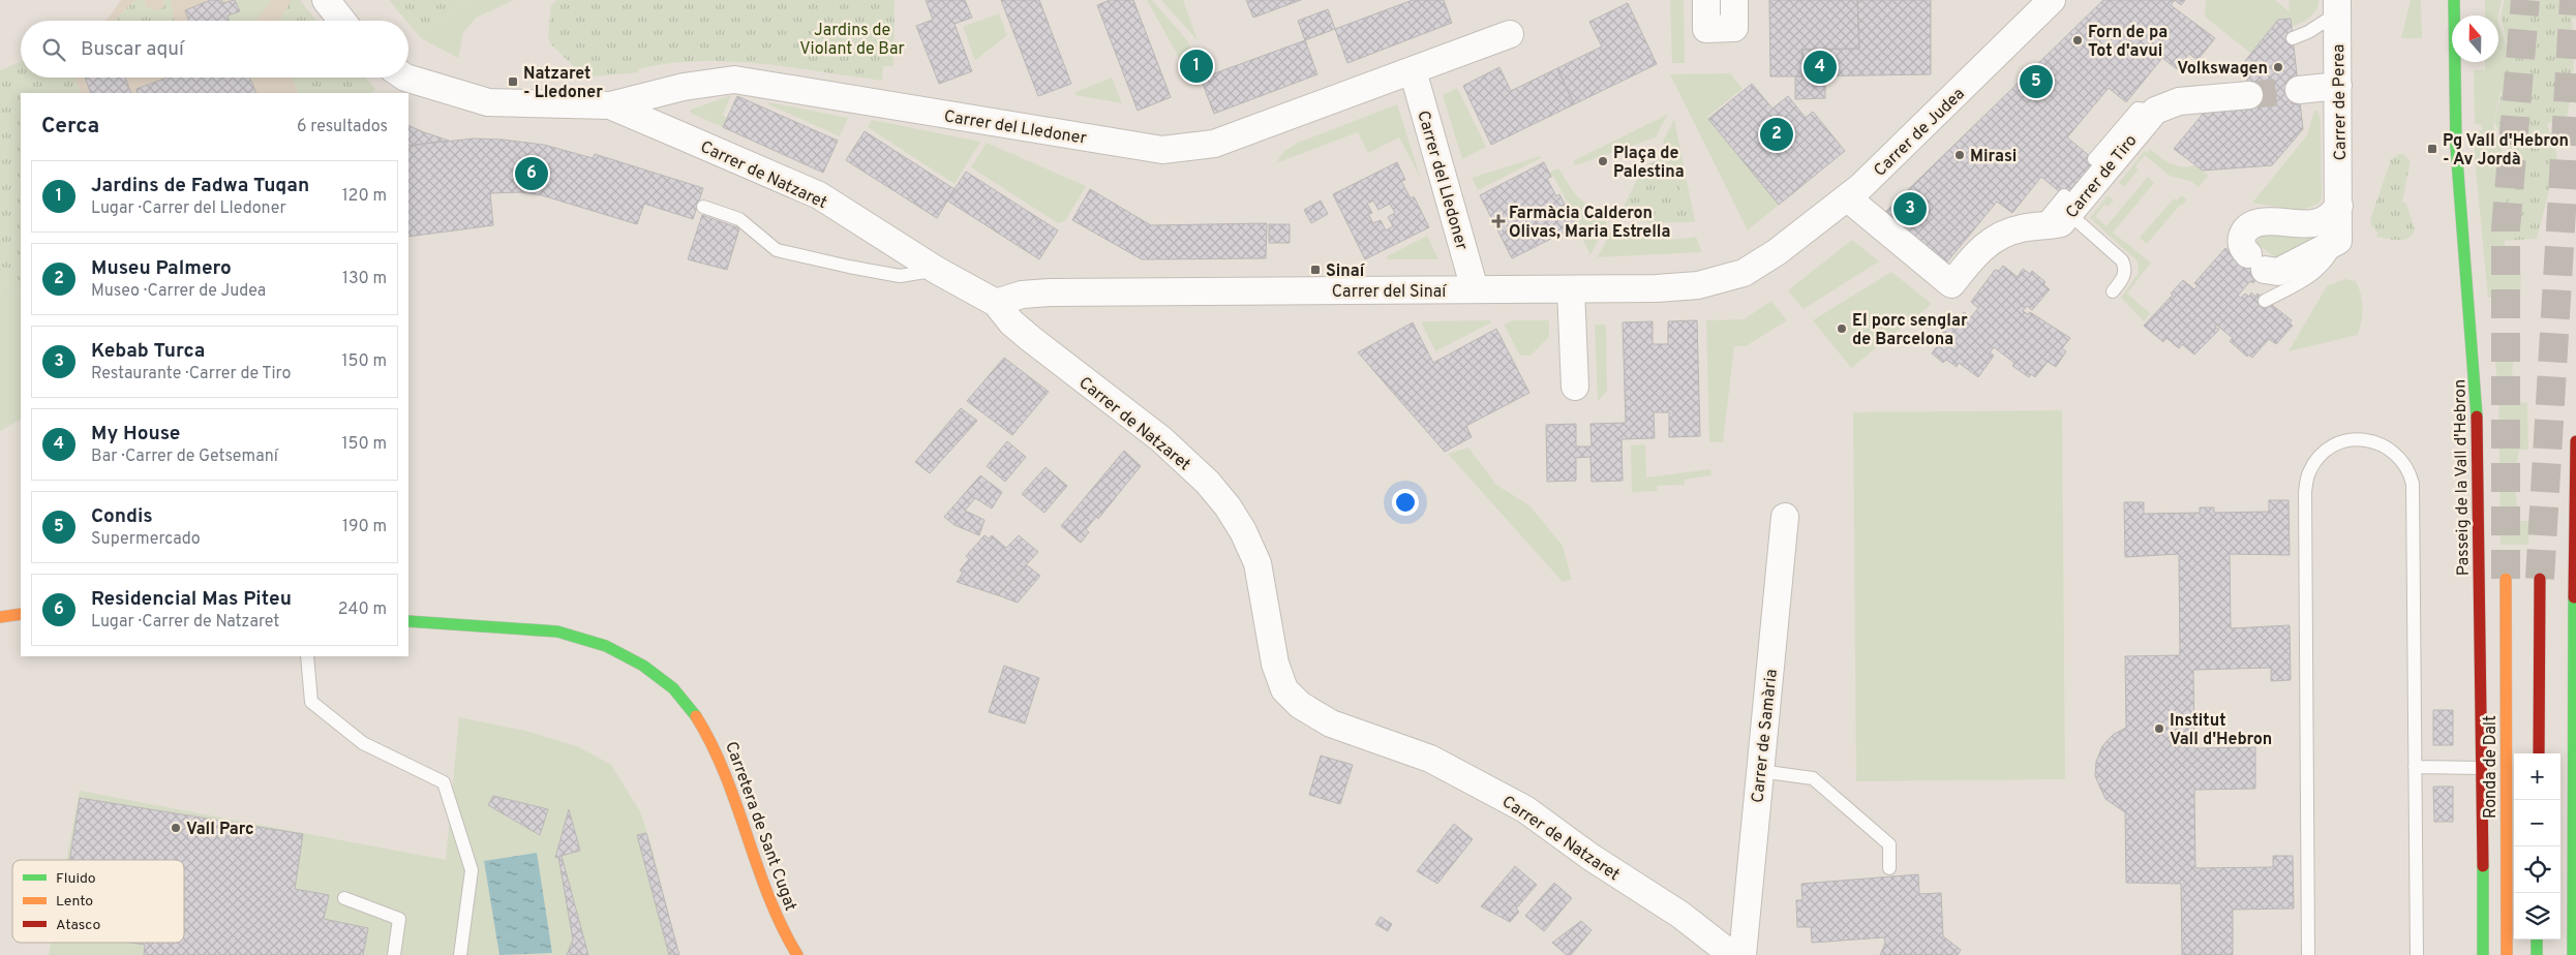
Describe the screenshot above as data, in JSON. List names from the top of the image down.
{
  "streets": {
    "main road": ["Passeig de la Vall d'Hebron", "Ronda de Dalt", "Carretera de Sant Cugat"],
    "street": [
      "Carrer de Perea",
      "Carrer del Lledoner",
      "Carrer de Judea",
      "Carrer de Natzaret",
      "Carrer de Tiro",
      "Carrer del Sinaí",
      "Carrer de Samària"
    ]
  },
  "crossings": [
    ["Carrer del Lledoner", "Carrer de Natzaret"],
    ["Carrer del Lledoner", "Carrer del Sinaí"],
    ["Carrer de Judea", "Carrer de Tiro"],
    ["Carrer de Judea", "Carrer del Sinaí"],
    ["Carrer de Natzaret", "Carrer del Sinaí"]
  ],
  "parks": ["Jardins de Violant de Bar"],
  "places": {
    "other": [
      "Forn de pa Tot d'avui",
      "Volkswagen",
      "Mirasi",
      "Plaça de Palestina",
      "El porc senglar de Barcelona",
      "Institut Vall d'Hebron",
      "Vall Parc"
    ],
    "transit": ["Natzaret - Lledoner", "Pg Vall d'Hebron - Av Jordà", "Sinaí"],
    "health": ["Farmàcia Calderon Olivas, Maria Estrella"]
  },
  "legend": ["Fluido", "Lento", "Atasco"],
  "north": "top",
  "page": {
    "search": "Buscar aquí",
    "pins": [
      "1",
      "4",
      "5",
      "2",
      "6",
      "3"
    ],
    "heading": ["Cerca", "6 resultados"],
    "list": [
      {
        "mark": "1",
        "name": "Jardins de Fadwa Tuqan",
        "note": "Lugar · Carrer del Lledoner",
        "value": "120 m"
      },
      {
        "mark": "2",
        "name": "Museu Palmero",
        "note": "Museo · Carrer de Judea",
        "value": "130 m"
      },
      {
        "mark": "3",
        "name": "Kebab Turca",
        "note": "Restaurante · Carrer de Tiro",
        "value": "150 m"
      },
      {
        "mark": "4",
        "name": "My House",
        "note": "Bar · Carrer de Getsemaní",
        "value": "150 m"
      },
      {
        "mark": "5",
        "name": "Condis",
        "note": "Supermercado",
        "value": "190 m"
      },
      {
        "mark": "6",
        "name": "Residencial Mas Piteu",
        "note": "Lugar · Carrer de Natzaret",
        "value": "240 m"
      }
    ],
    "map_buttons": ["+", "−"]
  }
}
